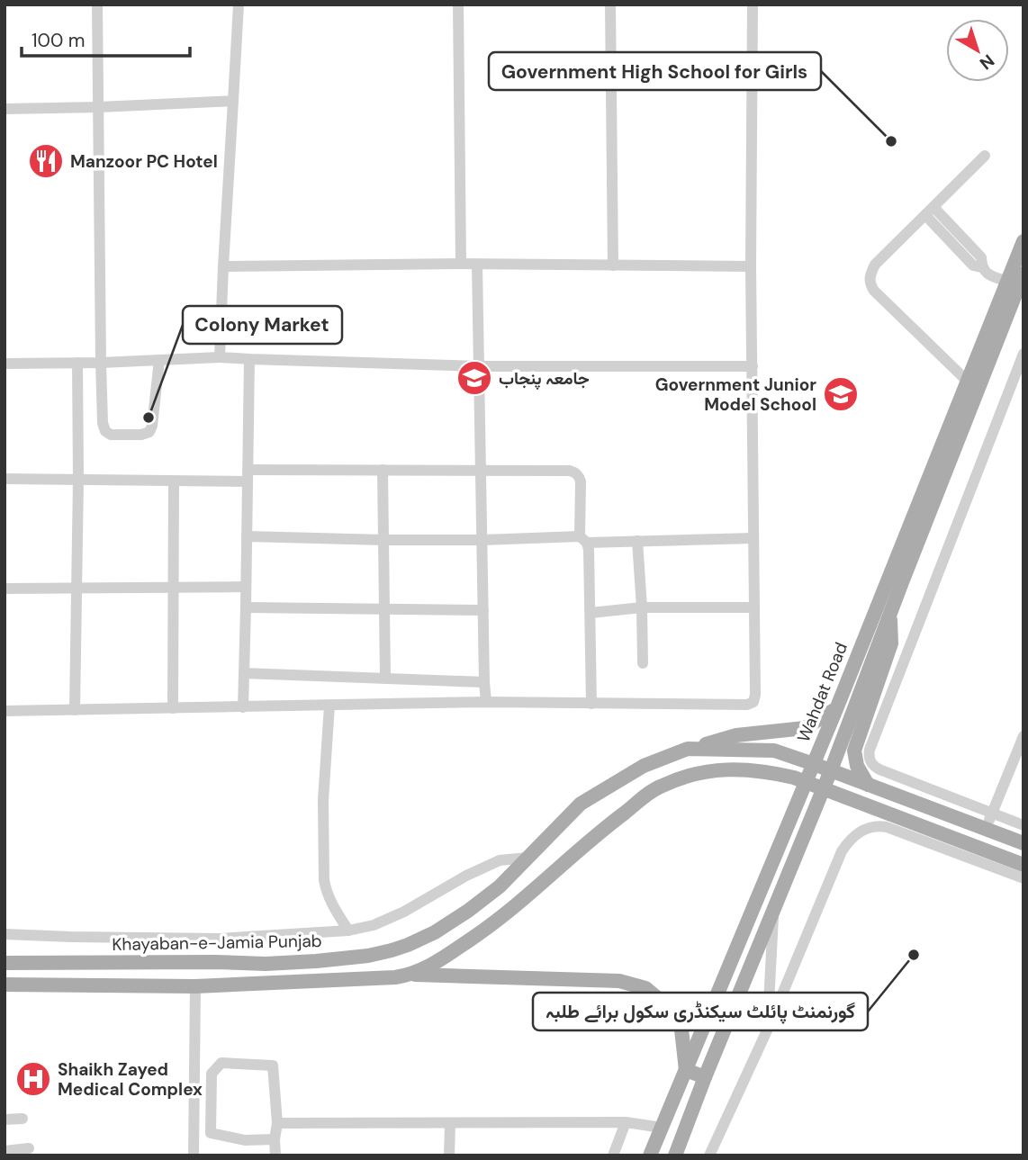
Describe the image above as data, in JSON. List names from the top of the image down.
{
  "streets": {
    "main road": ["Wahdat Road", "Khayaban-e-Jamia Punjab"]
  },
  "crossings": [
    ["Wahdat Road", "Khayaban-e-Jamia Punjab"]
  ],
  "places": {
    "other": ["Government High School for Girls", "Colony Market", "گورنمنٹ پائلٹ سیکنڈری سکول برائے طلبہ"],
    "restaurant": ["Manzoor PC Hotel"],
    "school or university": ["جامعہ پنجاب", "Government Junior Model School"],
    "hospital": ["Shaikh Zayed Medical Complex"]
  },
  "scale_bar": "100 m",
  "north": "bottom right"
}
